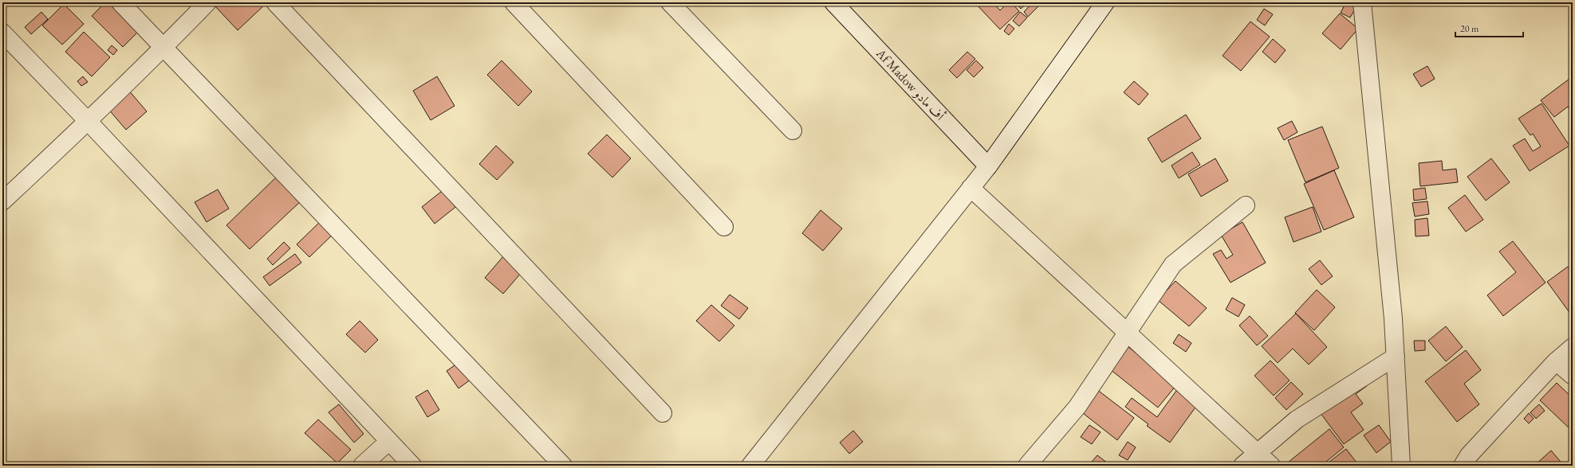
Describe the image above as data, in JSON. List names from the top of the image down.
{
  "streets": {
    "street": ["Af Madow أف مادو"]
  },
  "scale_bar": "20 m"
}
